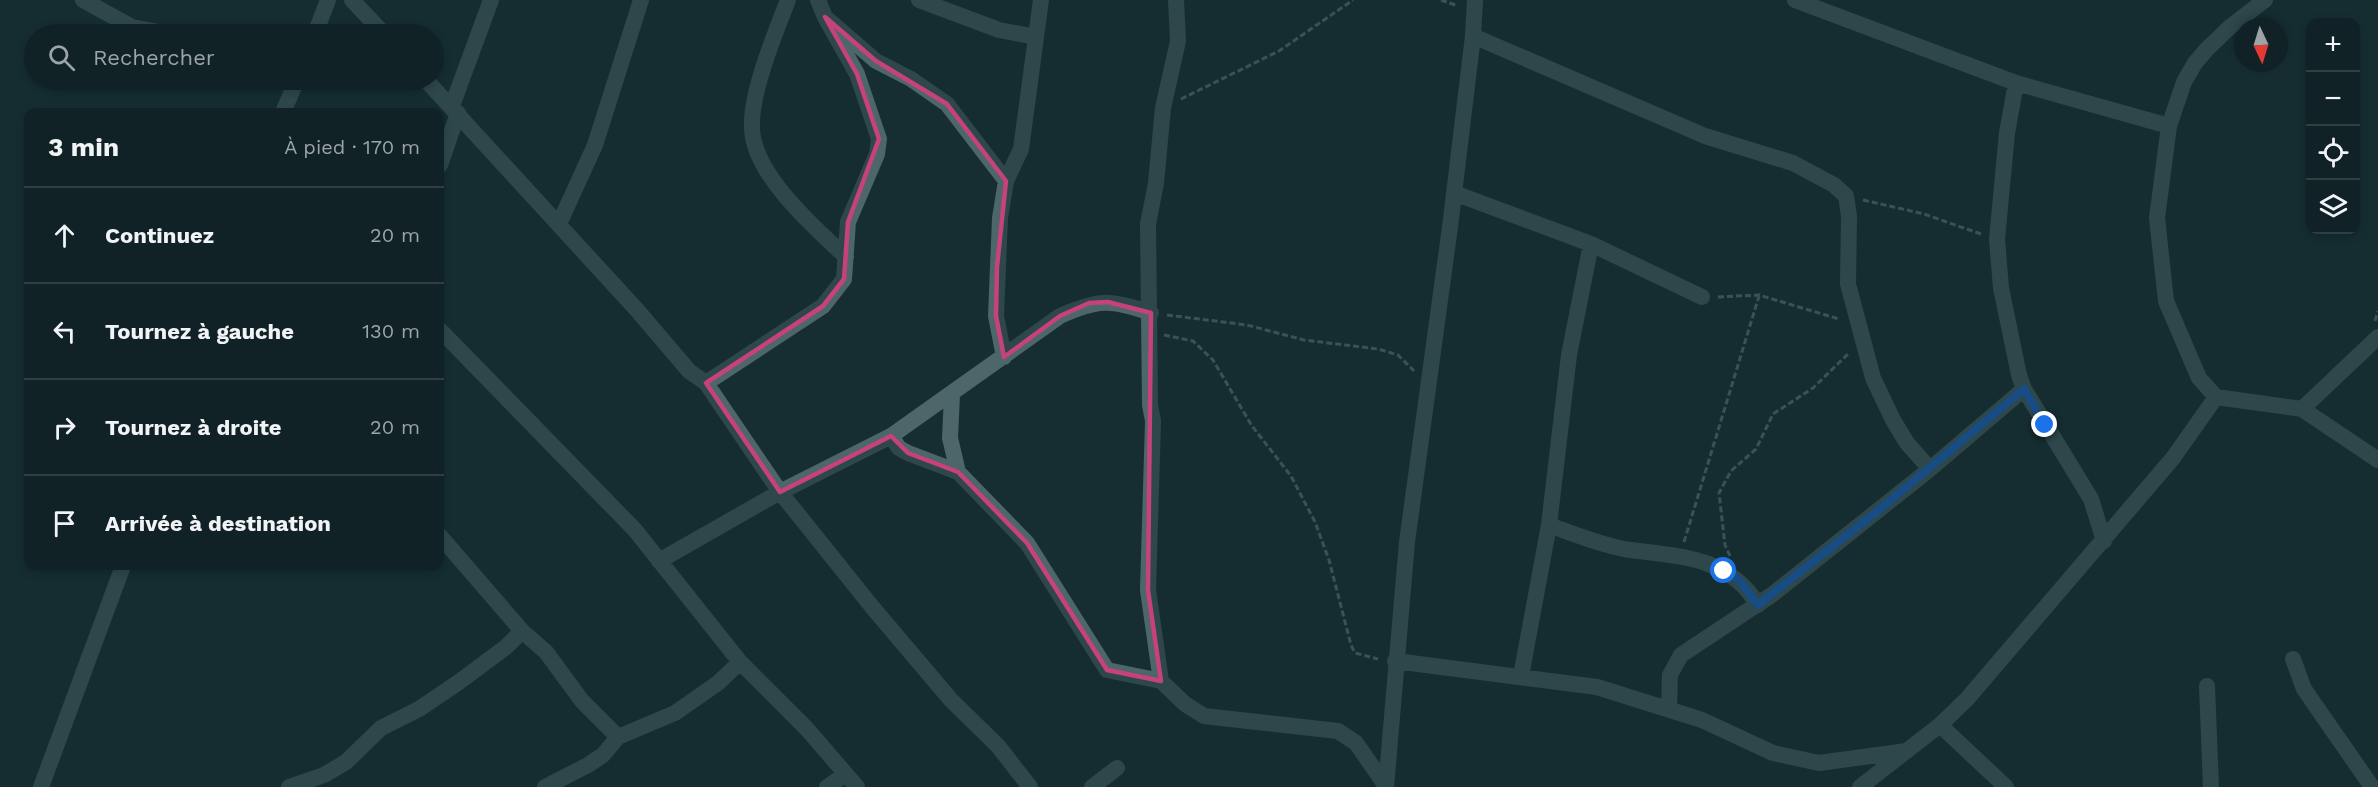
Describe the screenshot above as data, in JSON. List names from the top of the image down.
{
  "north": "bottom",
  "page": {
    "map_buttons": ["+", "−"],
    "search": "Rechercher",
    "heading": ["3 min", "À pied · 170 m"],
    "list": [
      ["Continuez", "20 m"],
      ["Tournez à gauche", "130 m"],
      ["Tournez à droite", "20 m"],
      "Arrivée à destination"
    ]
  }
}
